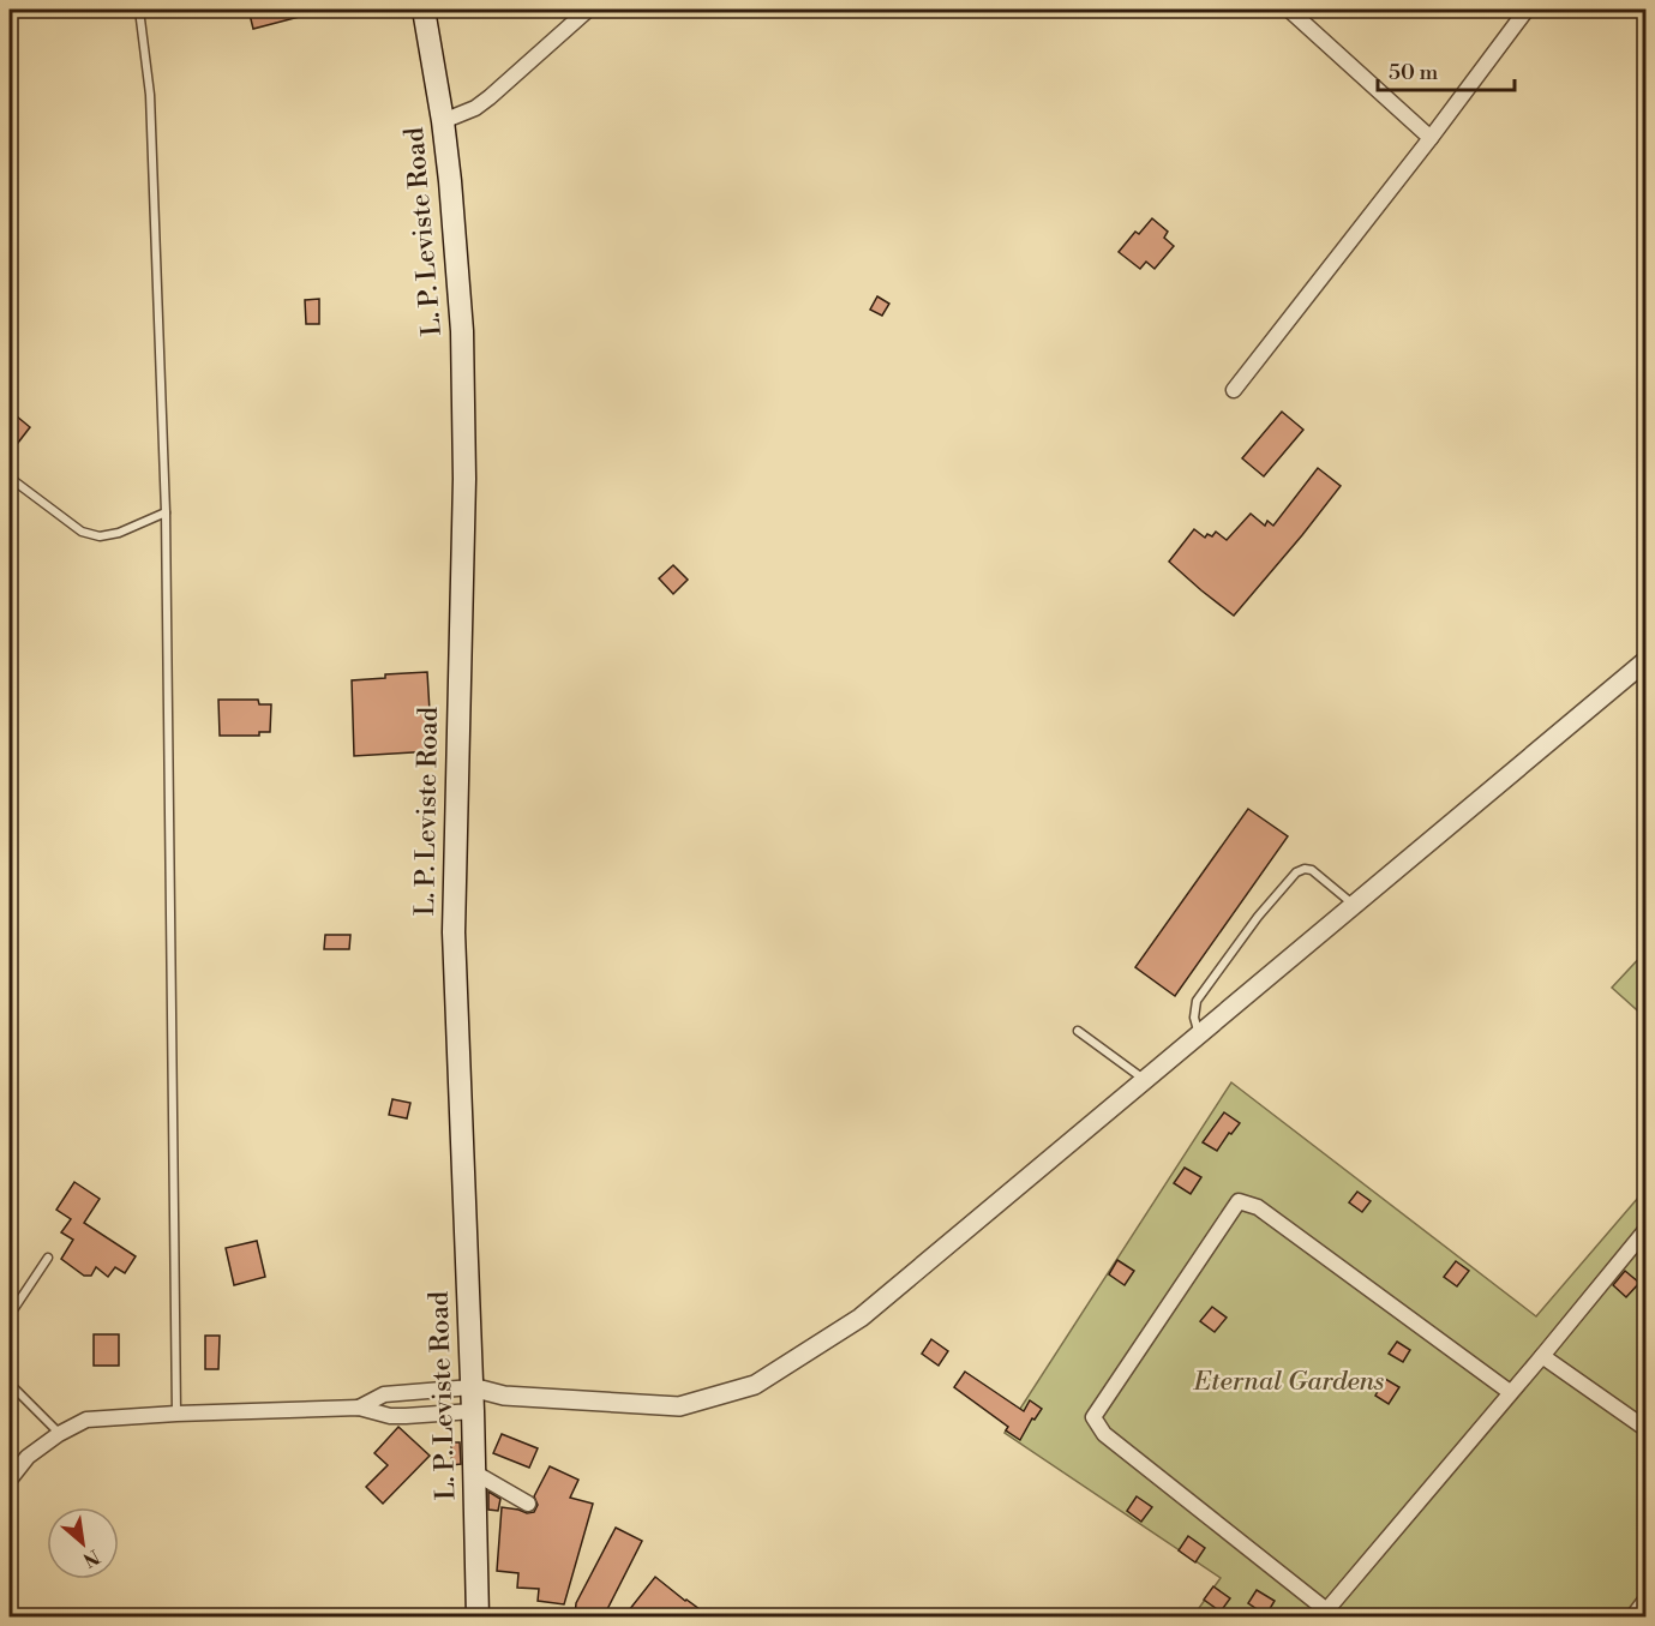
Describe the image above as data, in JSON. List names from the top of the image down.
{
  "streets": {
    "main road": ["L. P. Leviste Road"]
  },
  "parks": ["Eternal Gardens"],
  "scale_bar": "50 m",
  "north": "bottom right"
}
